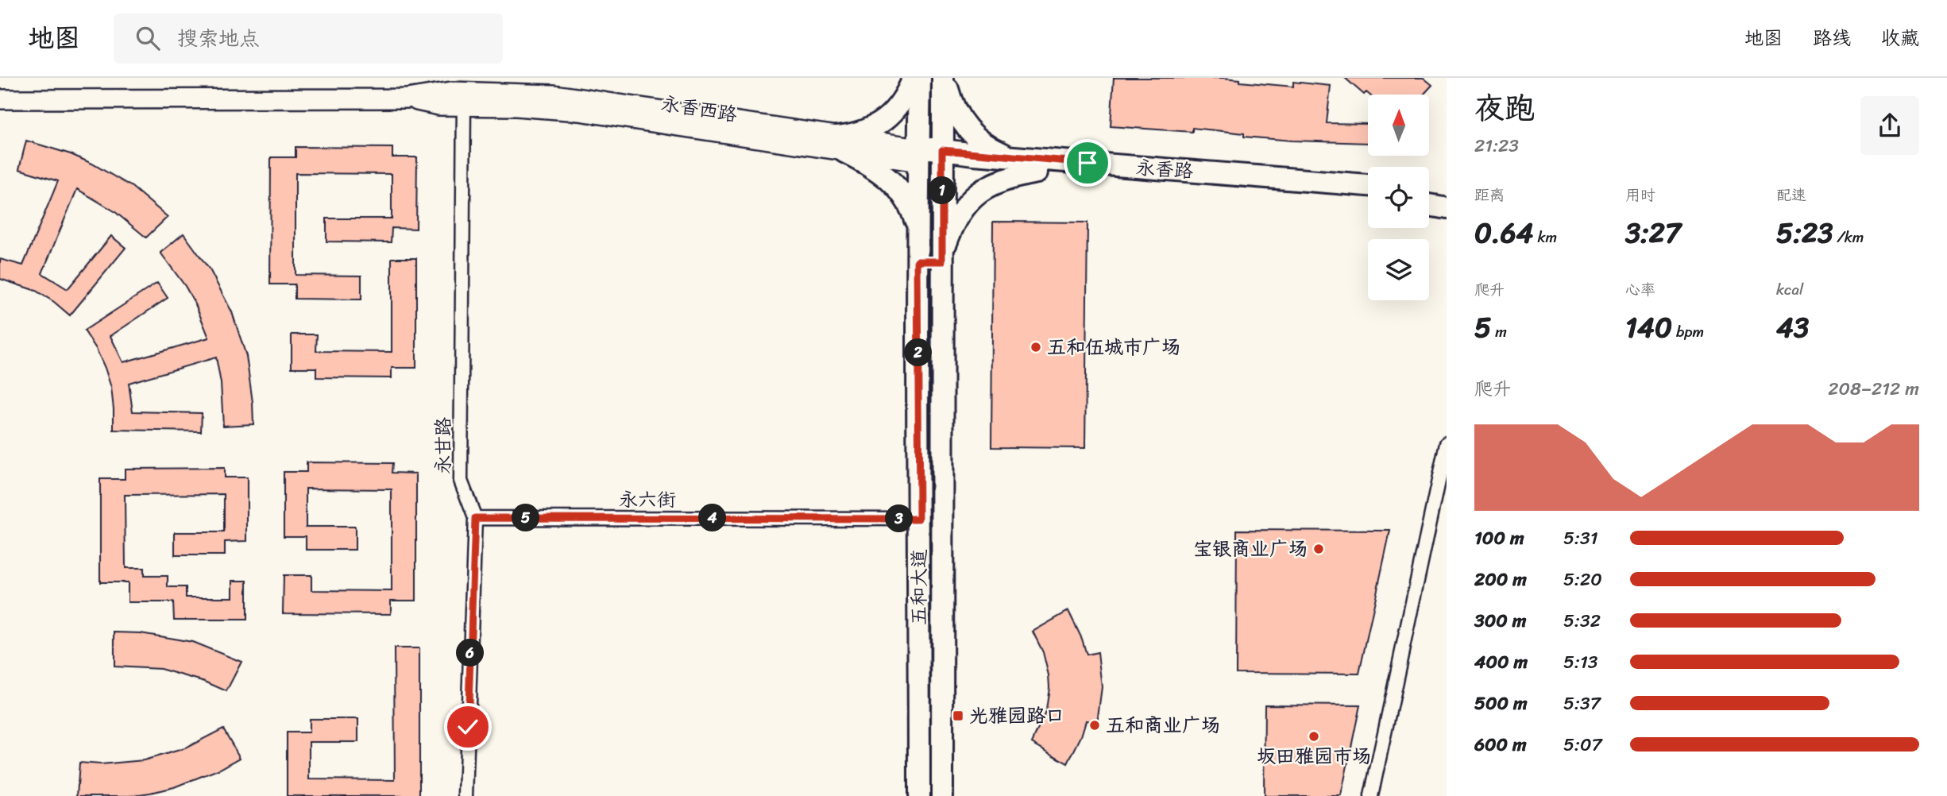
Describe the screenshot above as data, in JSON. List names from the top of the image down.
{
  "streets": {
    "main road": ["永香西路", "永香路", "五和大道"],
    "street": ["永甘路", "永六街"]
  },
  "crossings": [
    ["永香西路", "永香路"],
    ["永香西路", "永甘路"],
    ["永香西路", "五和大道"],
    ["永香路", "五和大道"],
    ["永甘路", "永六街"],
    ["永六街", "五和大道"]
  ],
  "places": {
    "other": [
      "五和伍城市广场",
      "宝银商业广场",
      "五和商业广场",
      "坂田雅园市场"
    ],
    "transit": ["光雅园路口"]
  },
  "north": "top",
  "page": {
    "header": "地图",
    "search": "搜索地点",
    "nav": ["地图", "路线", "收藏"],
    "heading": ["夜跑", "21:23"],
    "stats": [
      ["距离", "0.64 km"],
      ["用时", "3:27"],
      ["配速", "5:23 /km"],
      ["爬升", "5 m"],
      ["心率", "140 bpm"],
      ["kcal", "43"]
    ],
    "pins": [
      "1",
      "2",
      "4",
      "5",
      "3",
      "6"
    ],
    "chart": ["爬升", "208–212 m"],
    "list": [
      {
        "name": "100 m",
        "note": "5:31"
      },
      {
        "name": "200 m",
        "note": "5:20"
      },
      {
        "name": "300 m",
        "note": "5:32"
      },
      {
        "name": "400 m",
        "note": "5:13"
      },
      {
        "name": "500 m",
        "note": "5:37"
      },
      {
        "name": "600 m",
        "note": "5:07"
      }
    ]
  }
}
